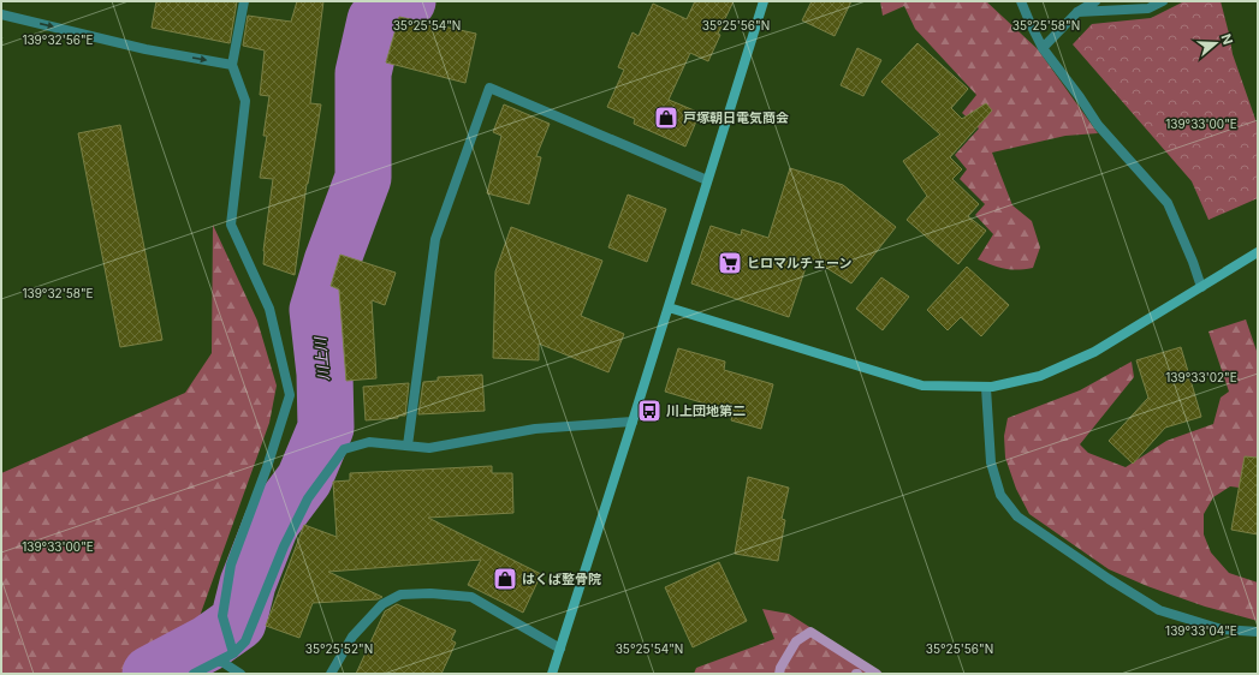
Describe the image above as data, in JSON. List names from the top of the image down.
{
  "water": ["川上川"],
  "places": {
    "shop": ["戸塚朝日電気商会", "はくば整骨院"],
    "supermarket": ["ヒロマルチェーン"],
    "bus stop": ["川上団地第二"]
  },
  "north": "right",
  "coordinates": [
    "35°25'54\"N",
    "35°25'56\"N",
    "35°25'58\"N",
    "139°32'56\"E",
    "139°33'00\"E",
    "139°32'58\"E",
    "139°33'02\"E",
    "139°33'04\"E",
    "35°25'52\"N"
  ]
}
